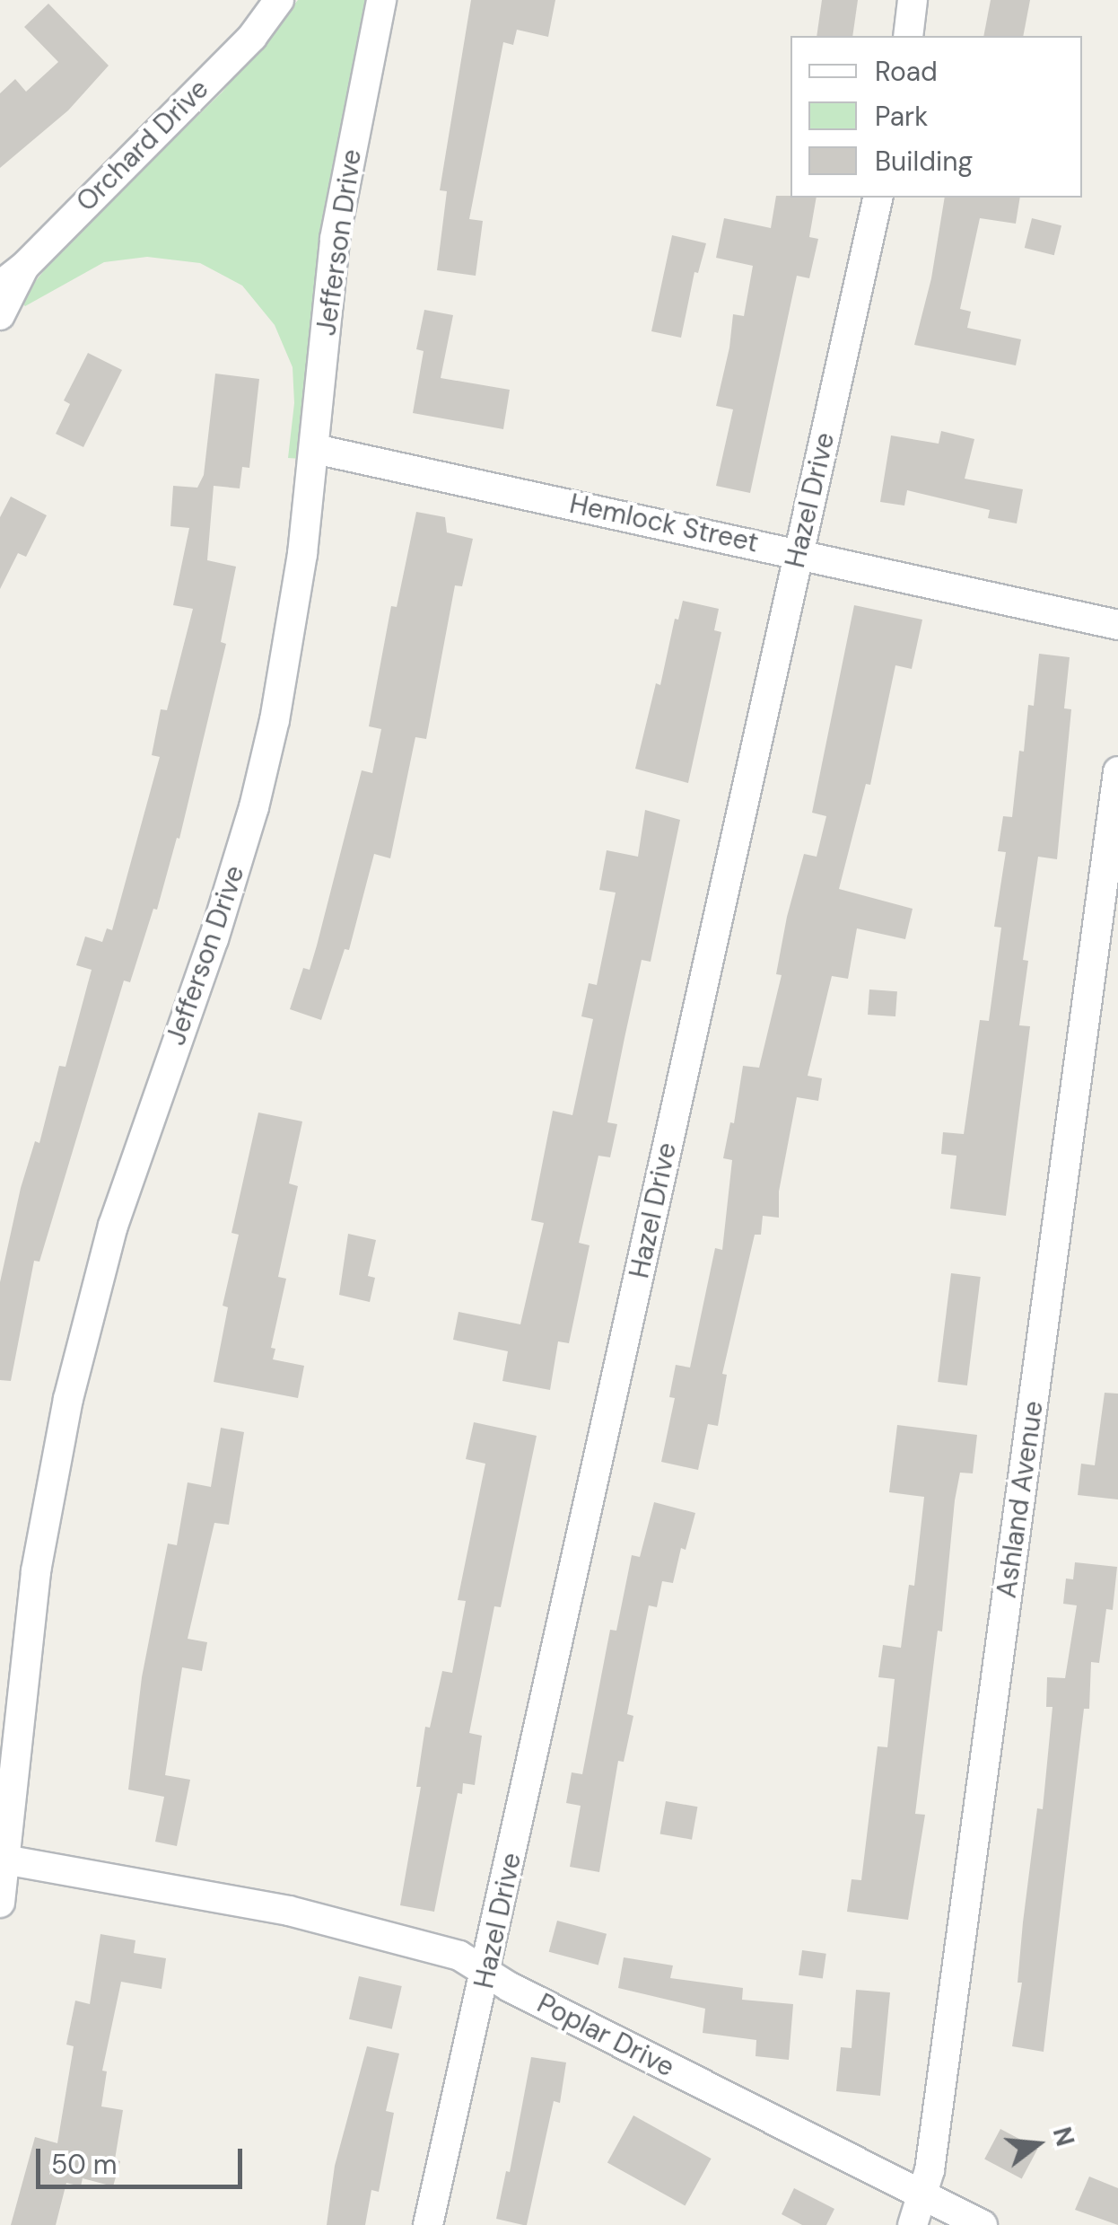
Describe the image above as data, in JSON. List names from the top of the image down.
{
  "streets": {
    "street": [
      "Orchard Drive",
      "Jefferson Drive",
      "Hazel Drive",
      "Hemlock Street",
      "Ashland Avenue",
      "Poplar Drive"
    ]
  },
  "crossings": [
    ["Jefferson Drive", "Hemlock Street"],
    ["Jefferson Drive", "Poplar Drive"],
    ["Hazel Drive", "Hemlock Street"],
    ["Hazel Drive", "Poplar Drive"],
    ["Ashland Avenue", "Poplar Drive"]
  ],
  "legend": ["Road", "Park", "Building"],
  "scale_bar": "50 m",
  "north": "right"
}
